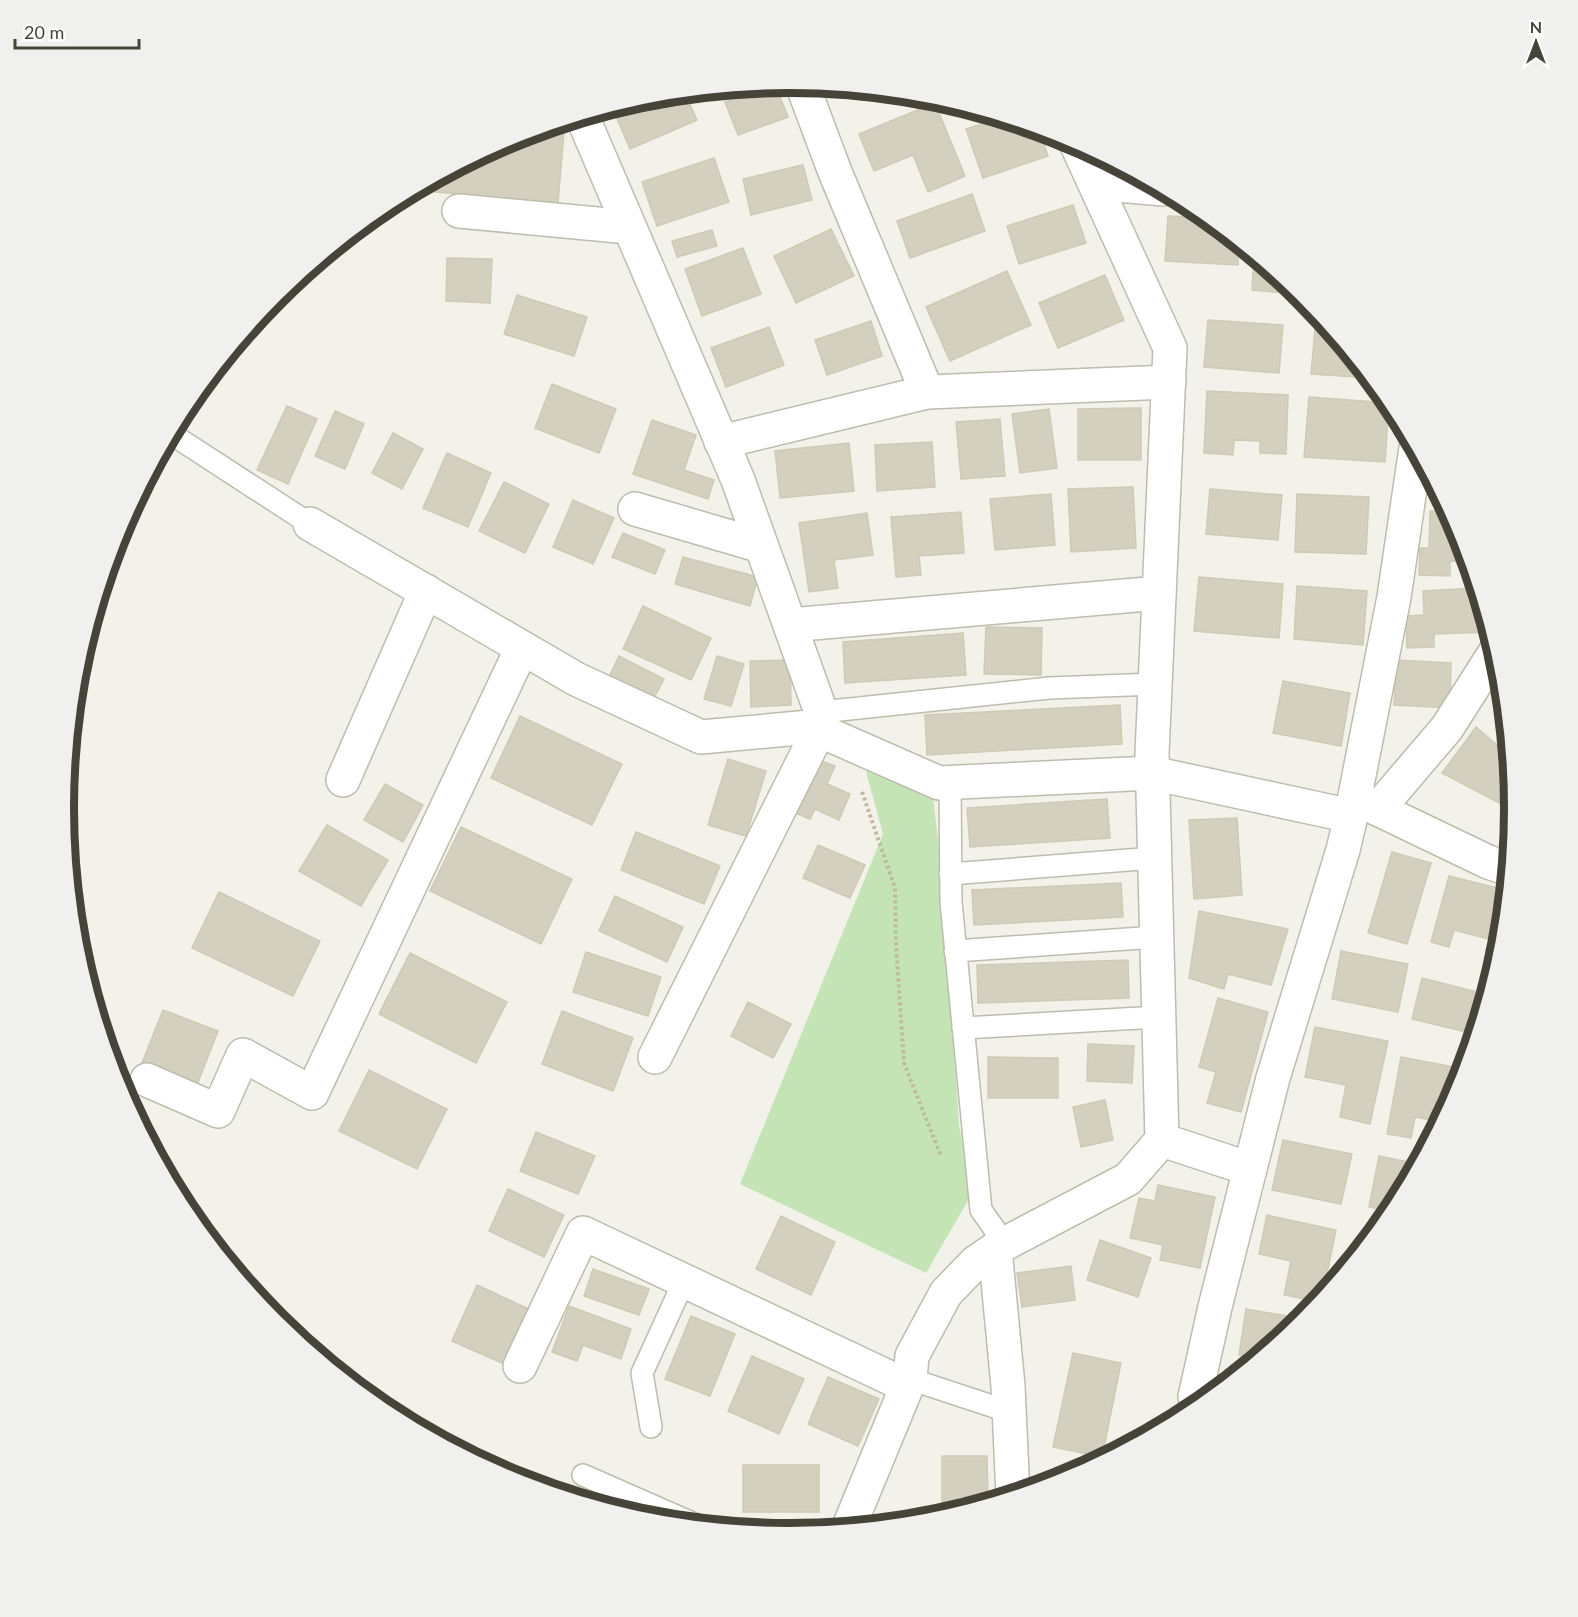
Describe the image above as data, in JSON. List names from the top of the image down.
{
  "scale_bar": "20 m",
  "north": "top"
}
